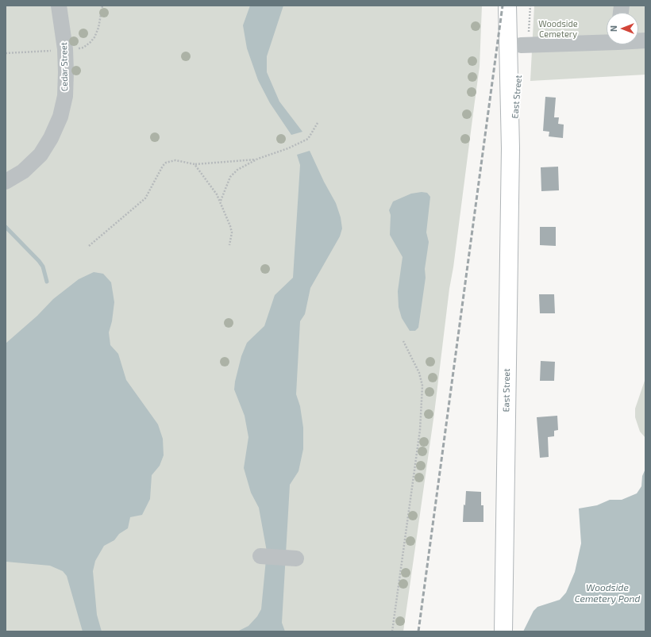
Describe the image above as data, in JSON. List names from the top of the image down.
{
  "streets": {
    "main road": ["East Street"],
    "street": ["Cedar Street"]
  },
  "water": ["Woodside Cemetery Pond"],
  "parks": ["Woodside Cemetery"],
  "north": "left"
}
